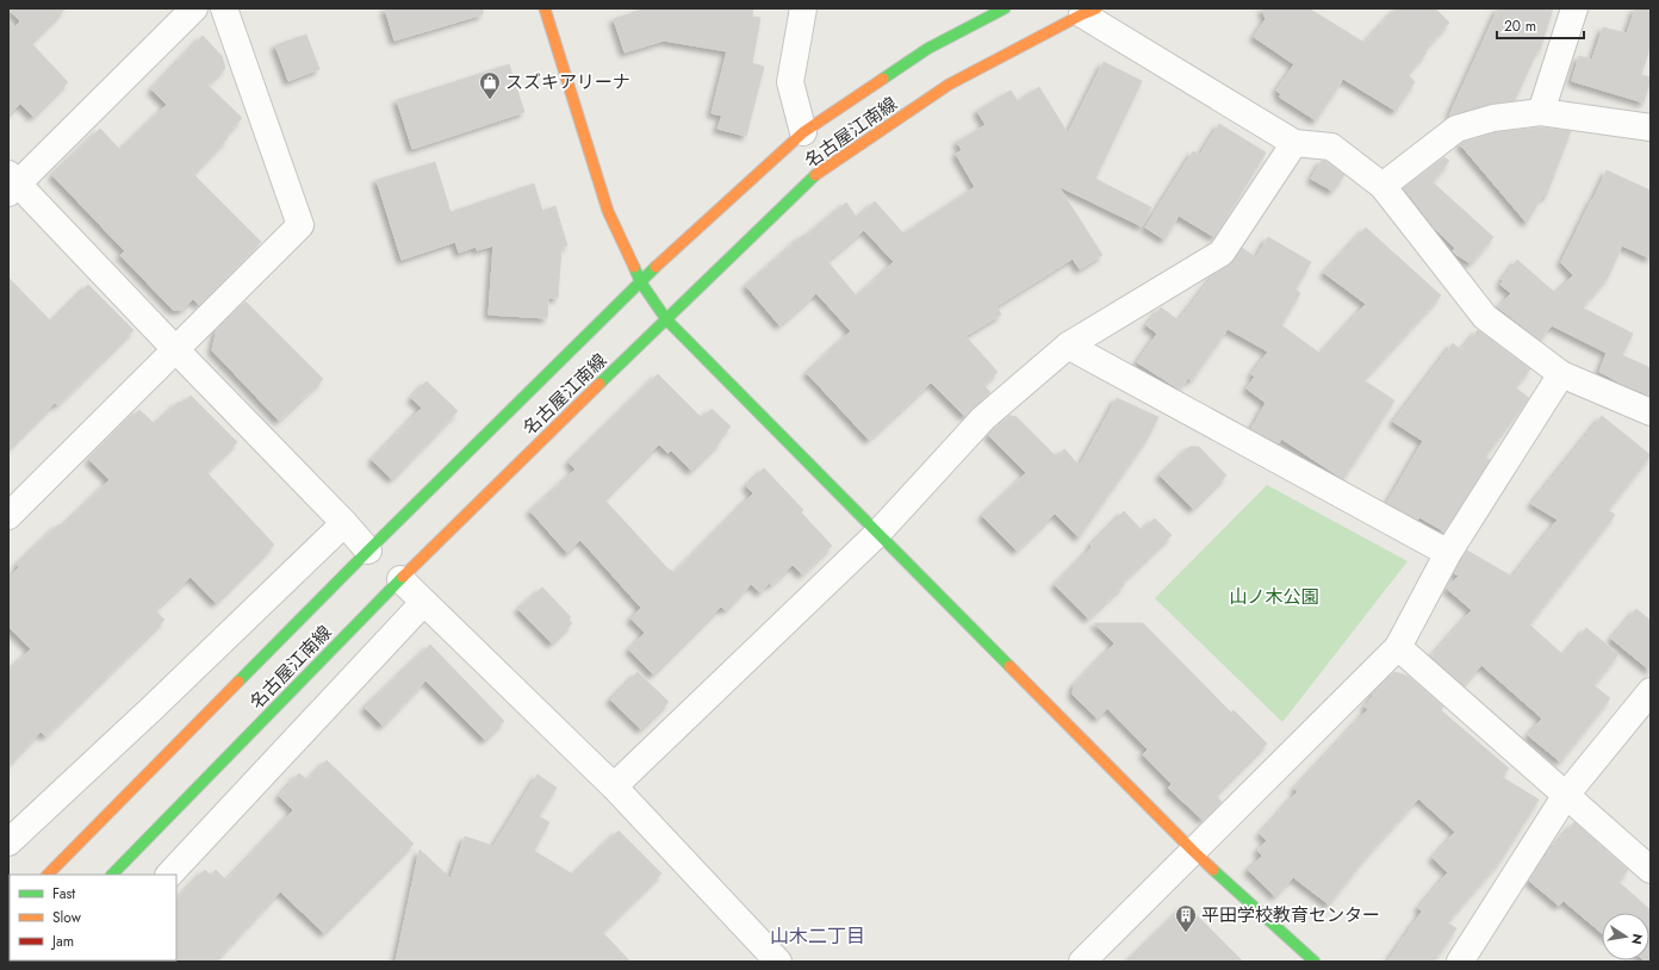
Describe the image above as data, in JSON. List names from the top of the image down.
{
  "streets": {
    "main road": ["名古屋江南線"]
  },
  "districts": ["山木二丁目"],
  "parks": ["山ノ木公園"],
  "places": {
    "shop": ["スズキアリーナ"],
    "building": ["平田学校教育センター"]
  },
  "legend": ["Fast", "Slow", "Jam"],
  "scale_bar": "20 m",
  "north": "right"
}
